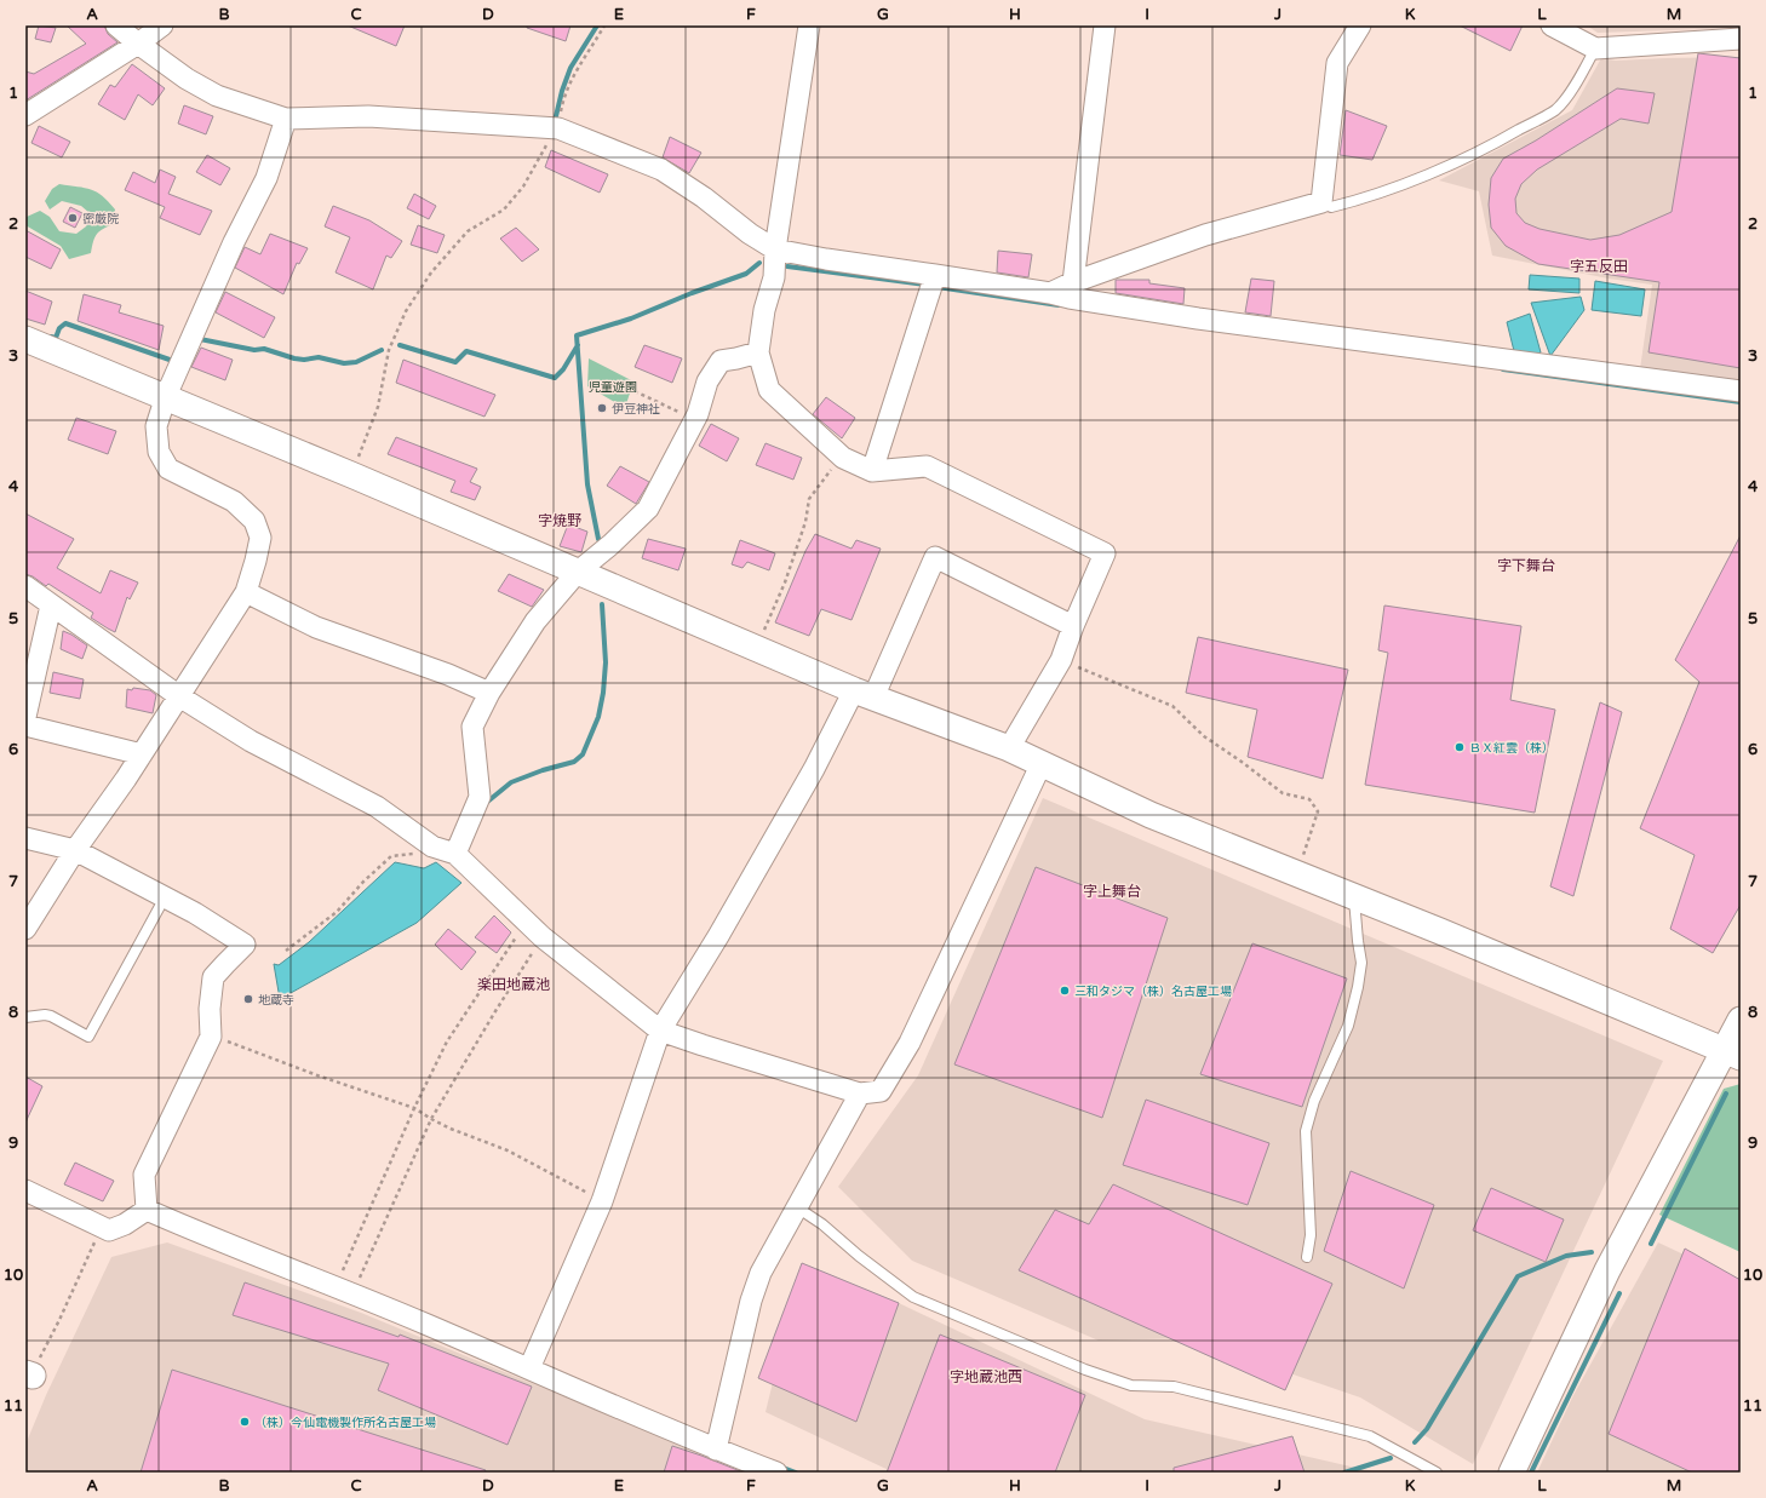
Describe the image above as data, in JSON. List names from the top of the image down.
{
  "districts": [
    "字五反田",
    "字焼野",
    "字下舞台",
    "字上舞台",
    "楽田地蔵池",
    "字地蔵池西"
  ],
  "parks": ["児童遊園"],
  "places": [
    "密厳院",
    "伊豆神社",
    "ＢＸ紅雲（株）",
    "三和タジマ（株）名古屋工場",
    "地蔵寺",
    "（株）今仙電機製作所名古屋工場"
  ],
  "grid": {
    "columns": [
      "A",
      "B",
      "C",
      "D",
      "E",
      "F",
      "G",
      "H",
      "I",
      "J",
      "K",
      "L",
      "M"
    ],
    "rows": [
      "1",
      "2",
      "3",
      "4",
      "5",
      "6",
      "7",
      "8",
      "9",
      "10",
      "11"
    ]
  }
}
